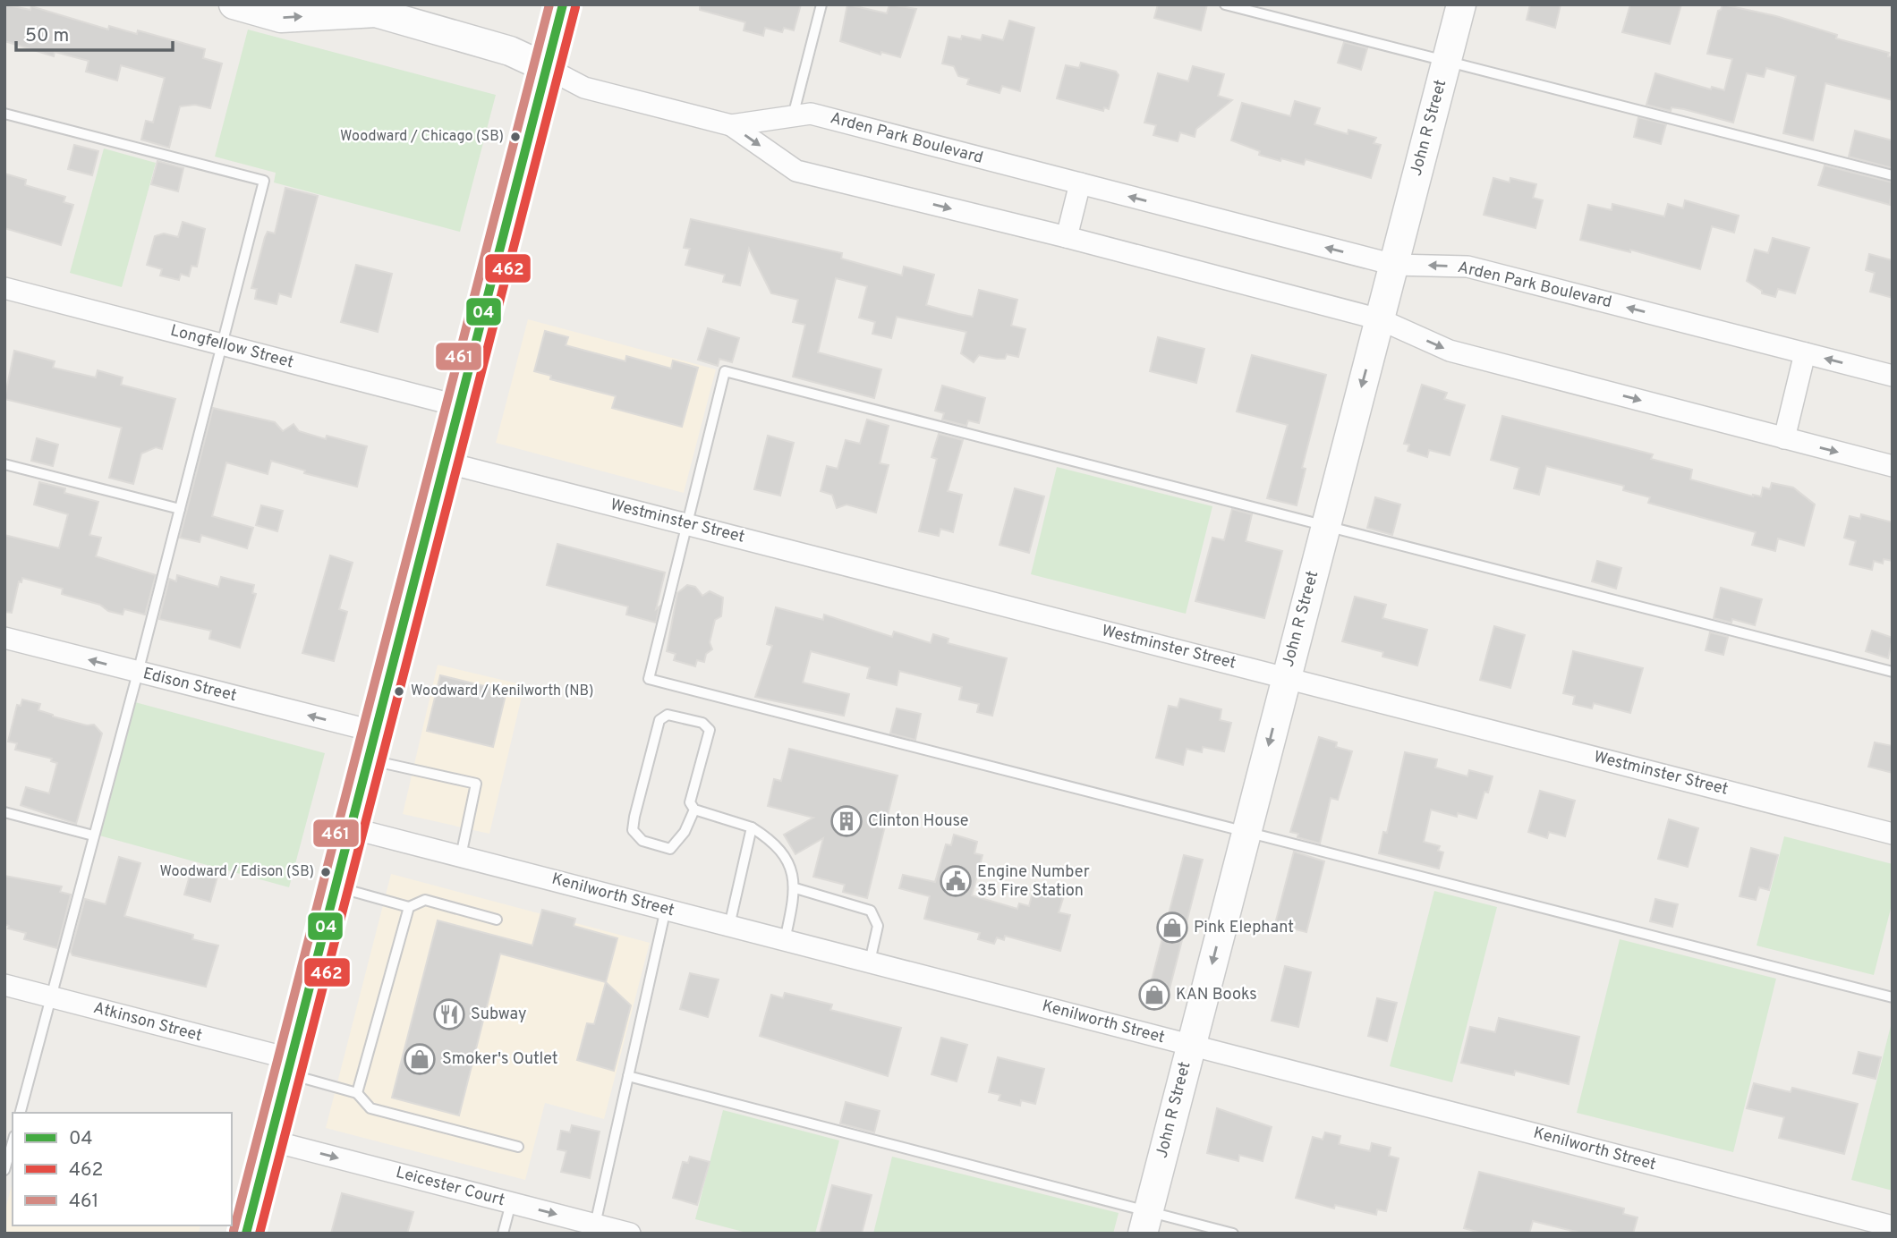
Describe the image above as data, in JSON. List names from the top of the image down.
{
  "streets": {
    "street": [
      "John R Street",
      "Arden Park Boulevard",
      "Longfellow Street",
      "Westminster Street",
      "Edison Street",
      "Kenilworth Street",
      "Atkinson Street",
      "Leicester Court"
    ]
  },
  "crossings": [
    ["John R Street", "Arden Park Boulevard"],
    ["John R Street", "Westminster Street"],
    ["John R Street", "Kenilworth Street"]
  ],
  "one_way": ["John R Street", "Edison Street", "Leicester Court"],
  "places": {
    "other": ["Woodward / Chicago (SB)", "Woodward / Kenilworth (NB)", "Woodward / Edison (SB)"],
    "building": ["Clinton House"],
    "public building": ["Engine Number 35 Fire Station"],
    "shop": ["Pink Elephant", "KAN Books", "Smoker's Outlet"],
    "restaurant": ["Subway"]
  },
  "lines": ["transit line 04", "transit line 461", "transit line 462"],
  "legend": ["04", "462", "461"],
  "scale_bar": "50 m"
}
